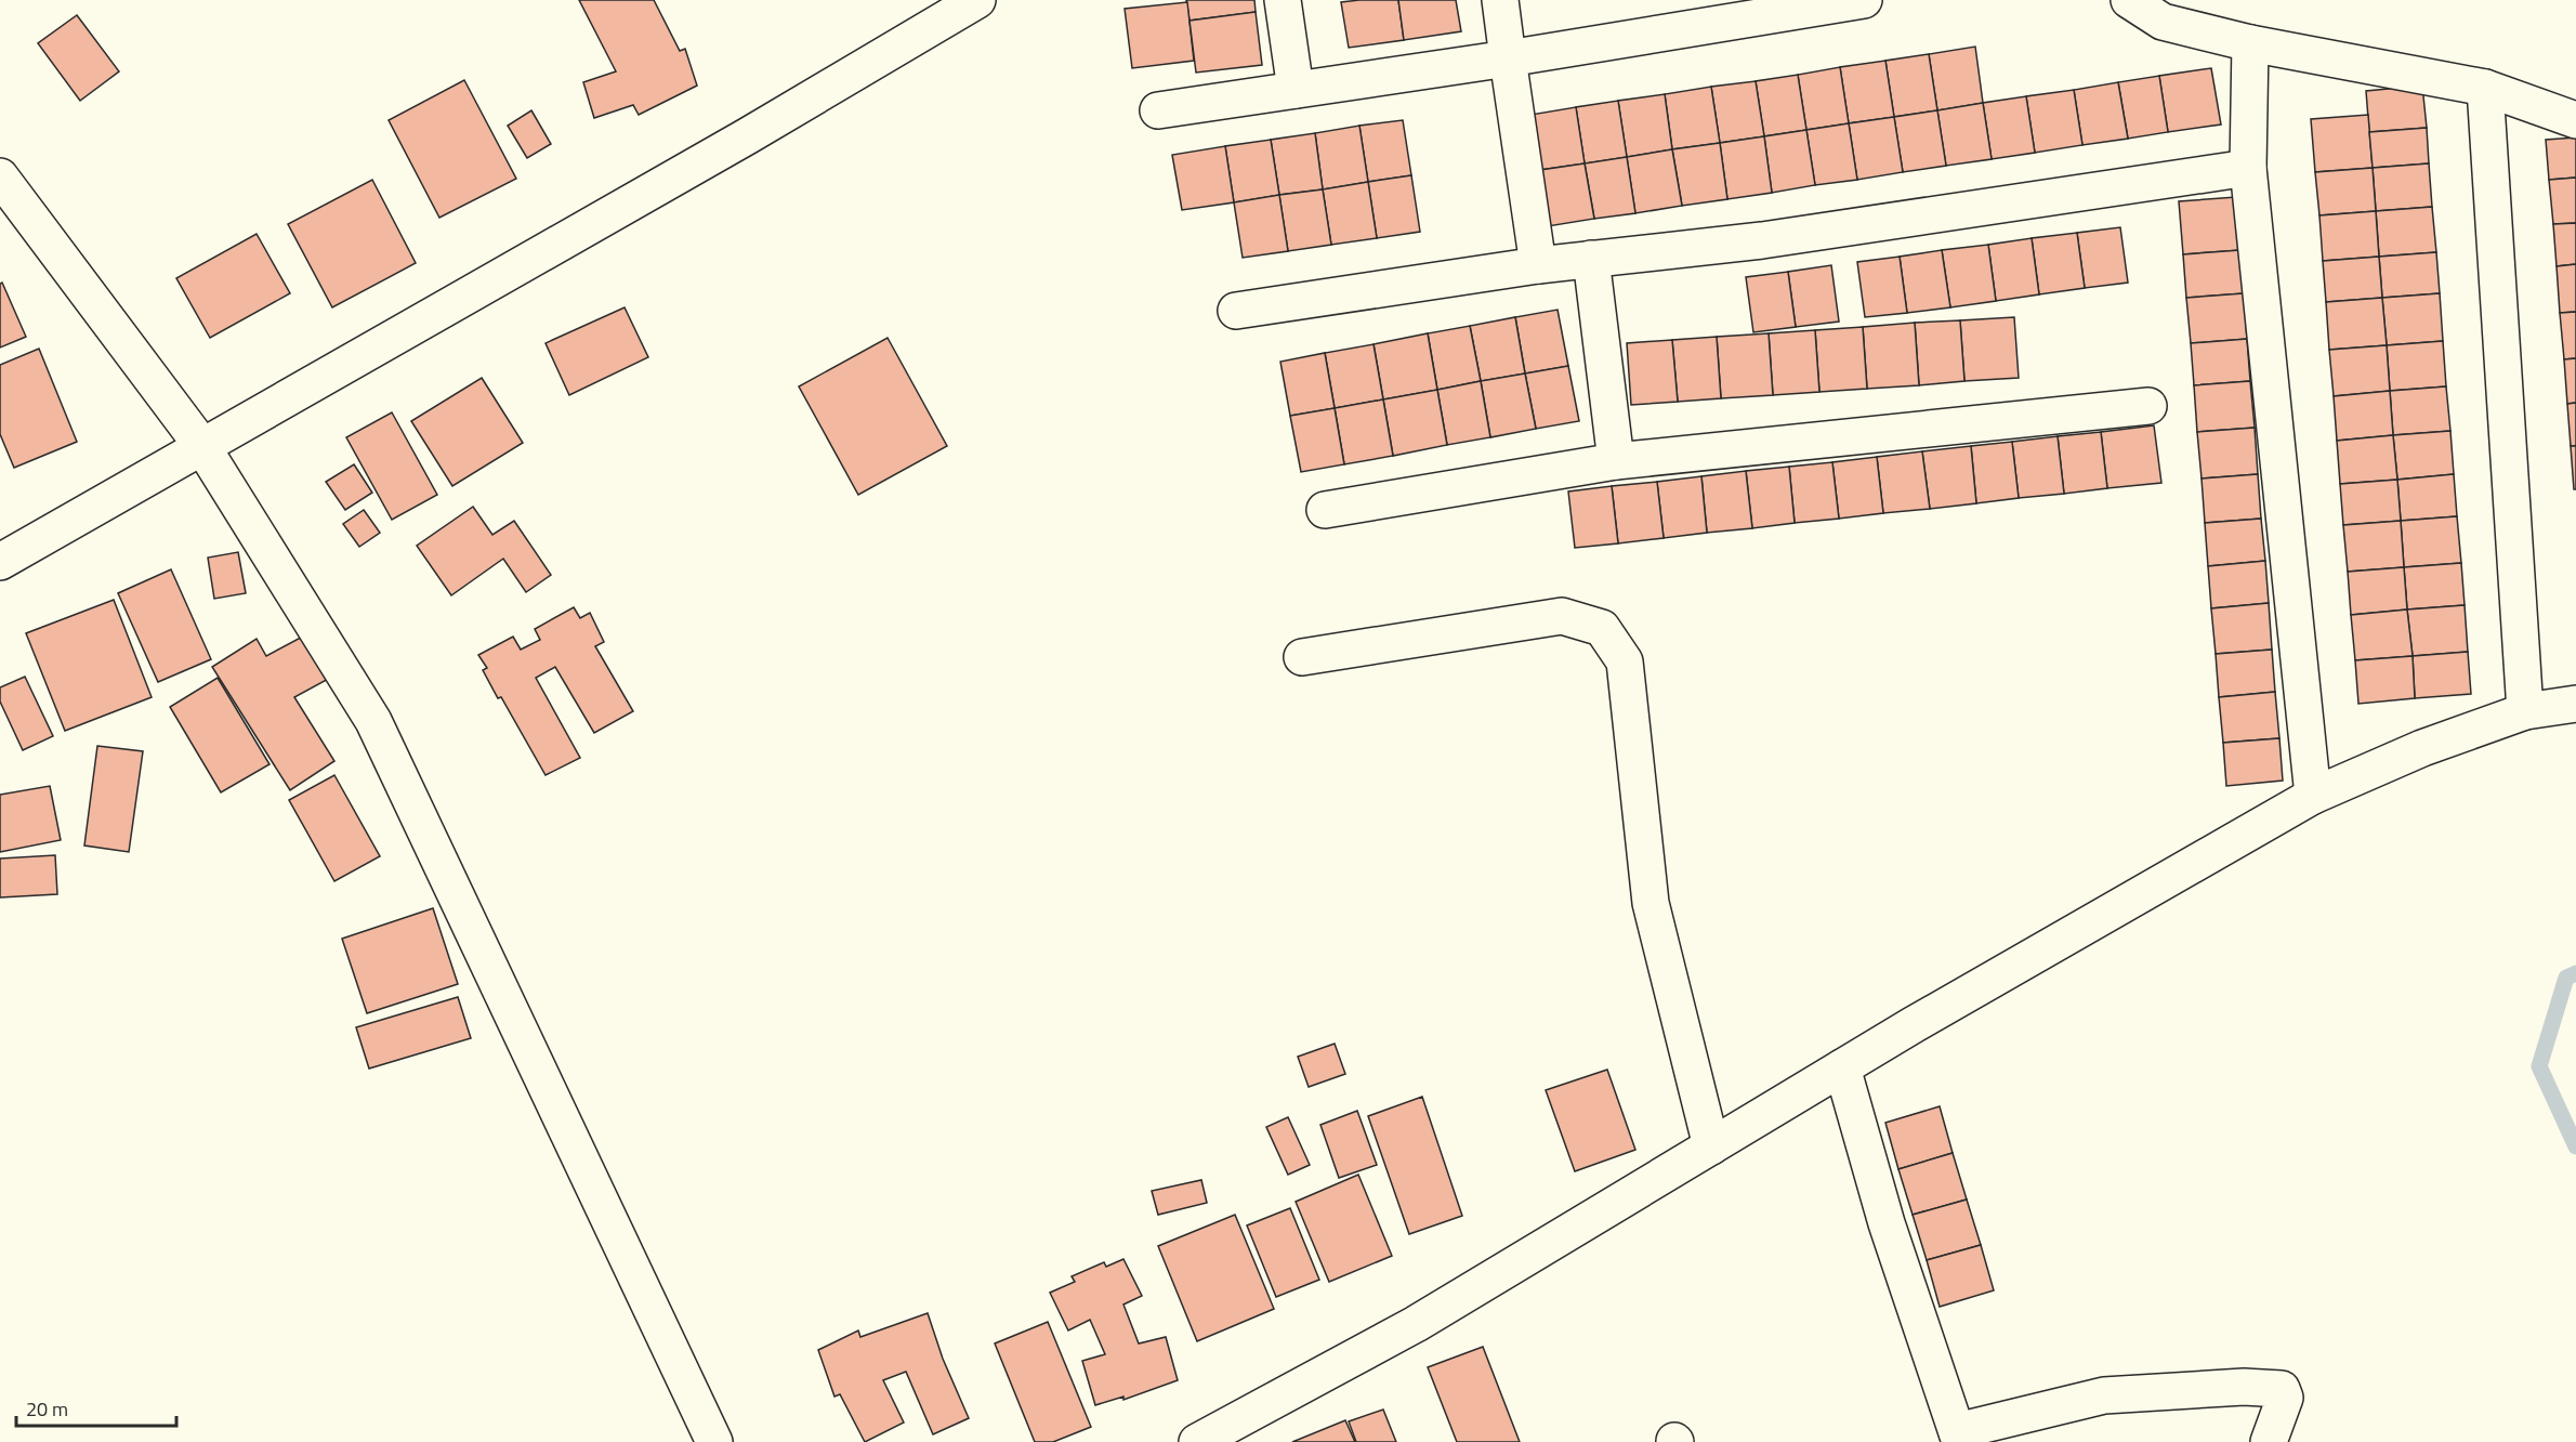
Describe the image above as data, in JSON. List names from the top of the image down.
{
  "scale_bar": "20 m"
}
